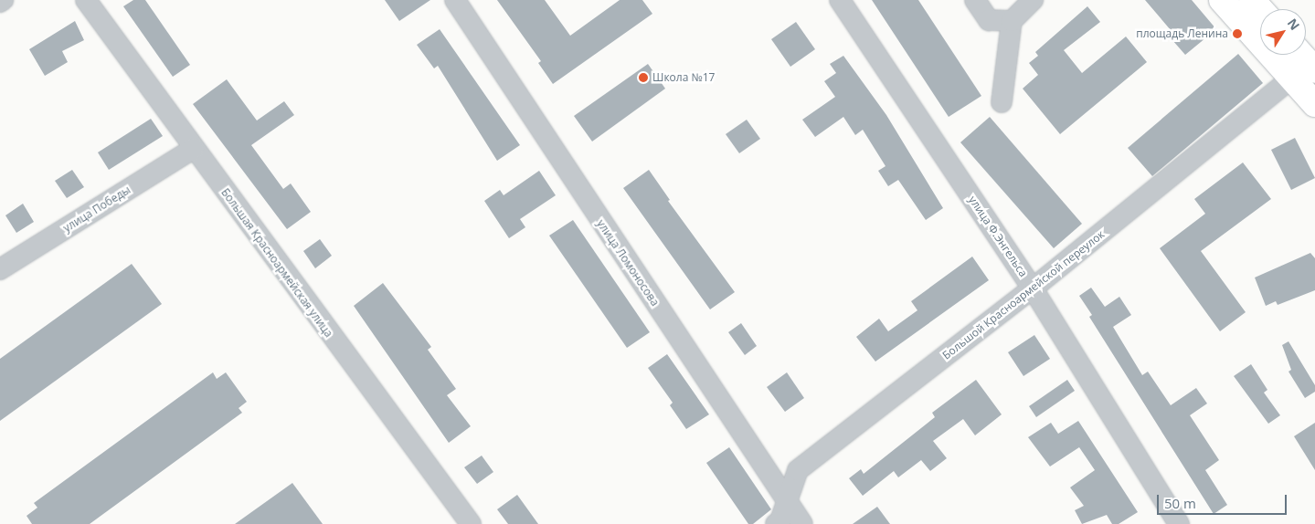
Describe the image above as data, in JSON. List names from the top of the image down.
{
  "streets": {
    "street": [
      "улица Победы",
      "улица Ф.Энгельса",
      "Большая Красноармейская улица",
      "улица Ломоносова",
      "Большой Красноармейской переулок"
    ]
  },
  "crossings": [
    ["улица Победы", "Большая Красноармейская улица"],
    ["улица Ф.Энгельса", "Большой Красноармейской переулок"],
    ["улица Ломоносова", "Большой Красноармейской переулок"]
  ],
  "places": ["площадь Ленина", "Школа №17"],
  "scale_bar": "50 m",
  "north": "top right"
}
